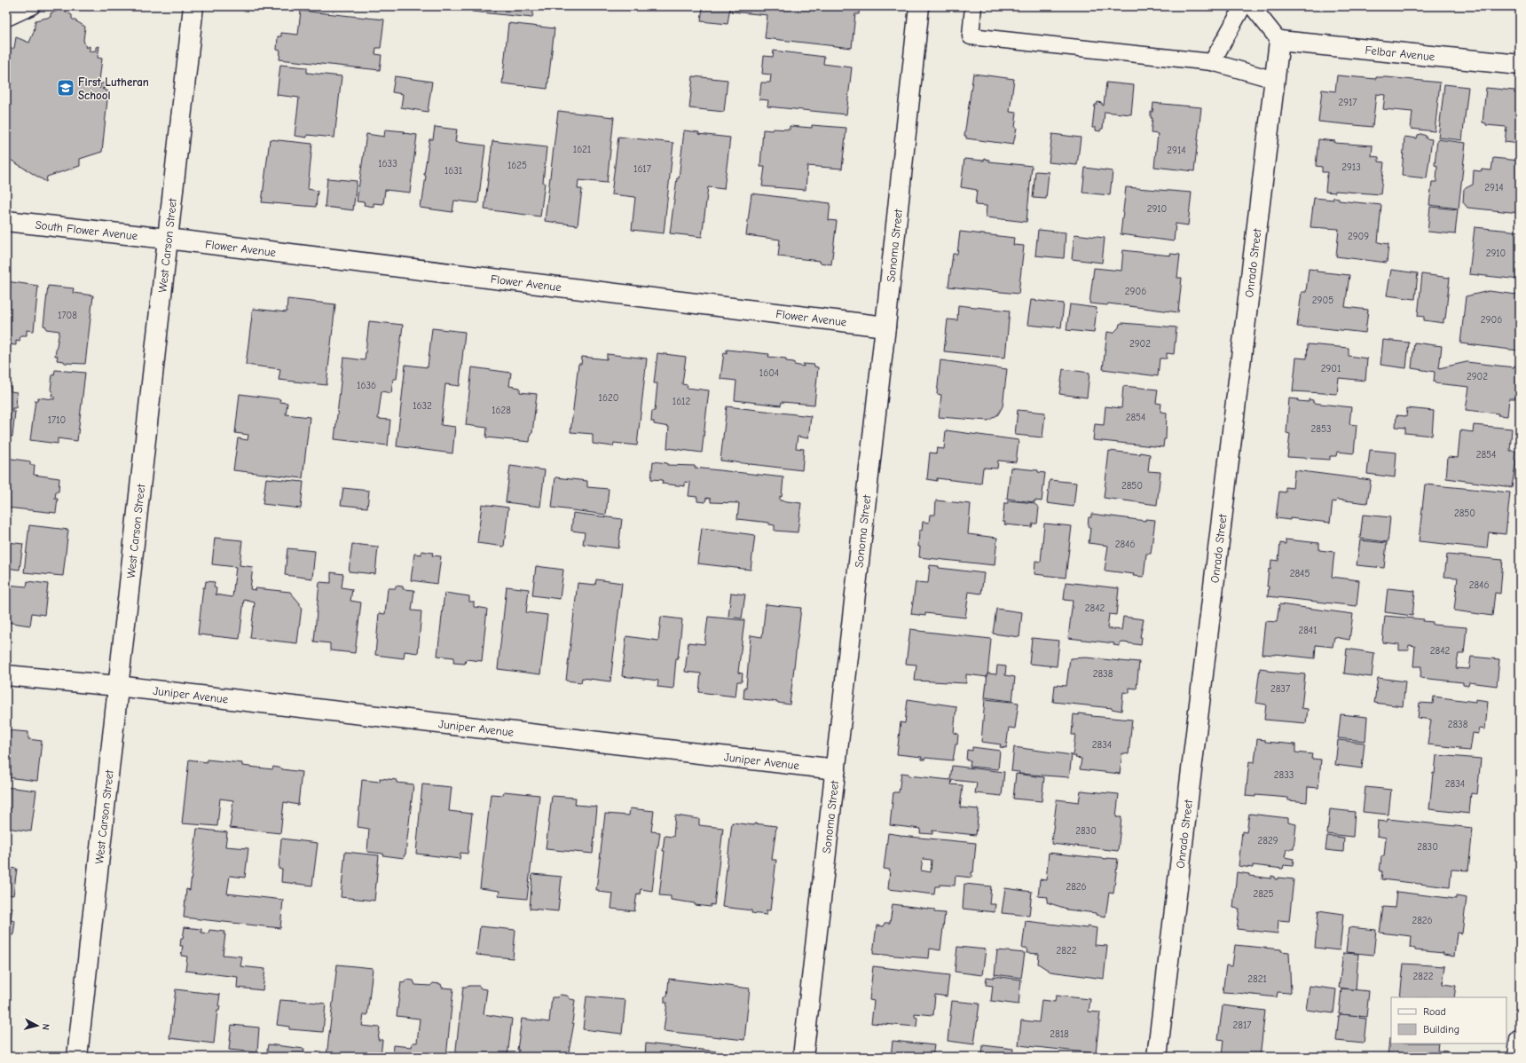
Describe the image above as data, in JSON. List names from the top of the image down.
{
  "streets": {
    "street": [
      "Felbar Avenue",
      "South Flower Avenue",
      "West Carson Street",
      "Sonoma Street",
      "Flower Avenue",
      "Onrado Street",
      "Juniper Avenue"
    ]
  },
  "crossings": [
    ["Felbar Avenue", "Onrado Street"],
    ["South Flower Avenue", "West Carson Street"],
    ["South Flower Avenue", "Flower Avenue"],
    ["West Carson Street", "Flower Avenue"],
    ["West Carson Street", "Juniper Avenue"],
    ["Sonoma Street", "Flower Avenue"],
    ["Sonoma Street", "Juniper Avenue"]
  ],
  "places": {
    "school or university": ["First Lutheran School"]
  },
  "house_numbers": [
    "2917",
    "1621",
    "2914",
    "1633",
    "1625",
    "2913",
    "1617",
    "1631",
    "2914",
    "2910",
    "2909",
    "2910",
    "2906",
    "2905",
    "1708",
    "2906",
    "2902",
    "2901",
    "1604",
    "2902",
    "1636",
    "1620",
    "1612",
    "1632",
    "1628",
    "2854",
    "1710",
    "2853",
    "2854",
    "2850",
    "2850",
    "2846",
    "2845",
    "2846",
    "2842",
    "2841",
    "2842",
    "2838",
    "2837",
    "2838",
    "2834",
    "2833",
    "2834",
    "2830",
    "2829",
    "2830",
    "2826",
    "2825",
    "2826",
    "2822",
    "2822",
    "2821",
    "2817",
    "2818"
  ],
  "legend": ["Road", "Building"],
  "north": "right"
}
